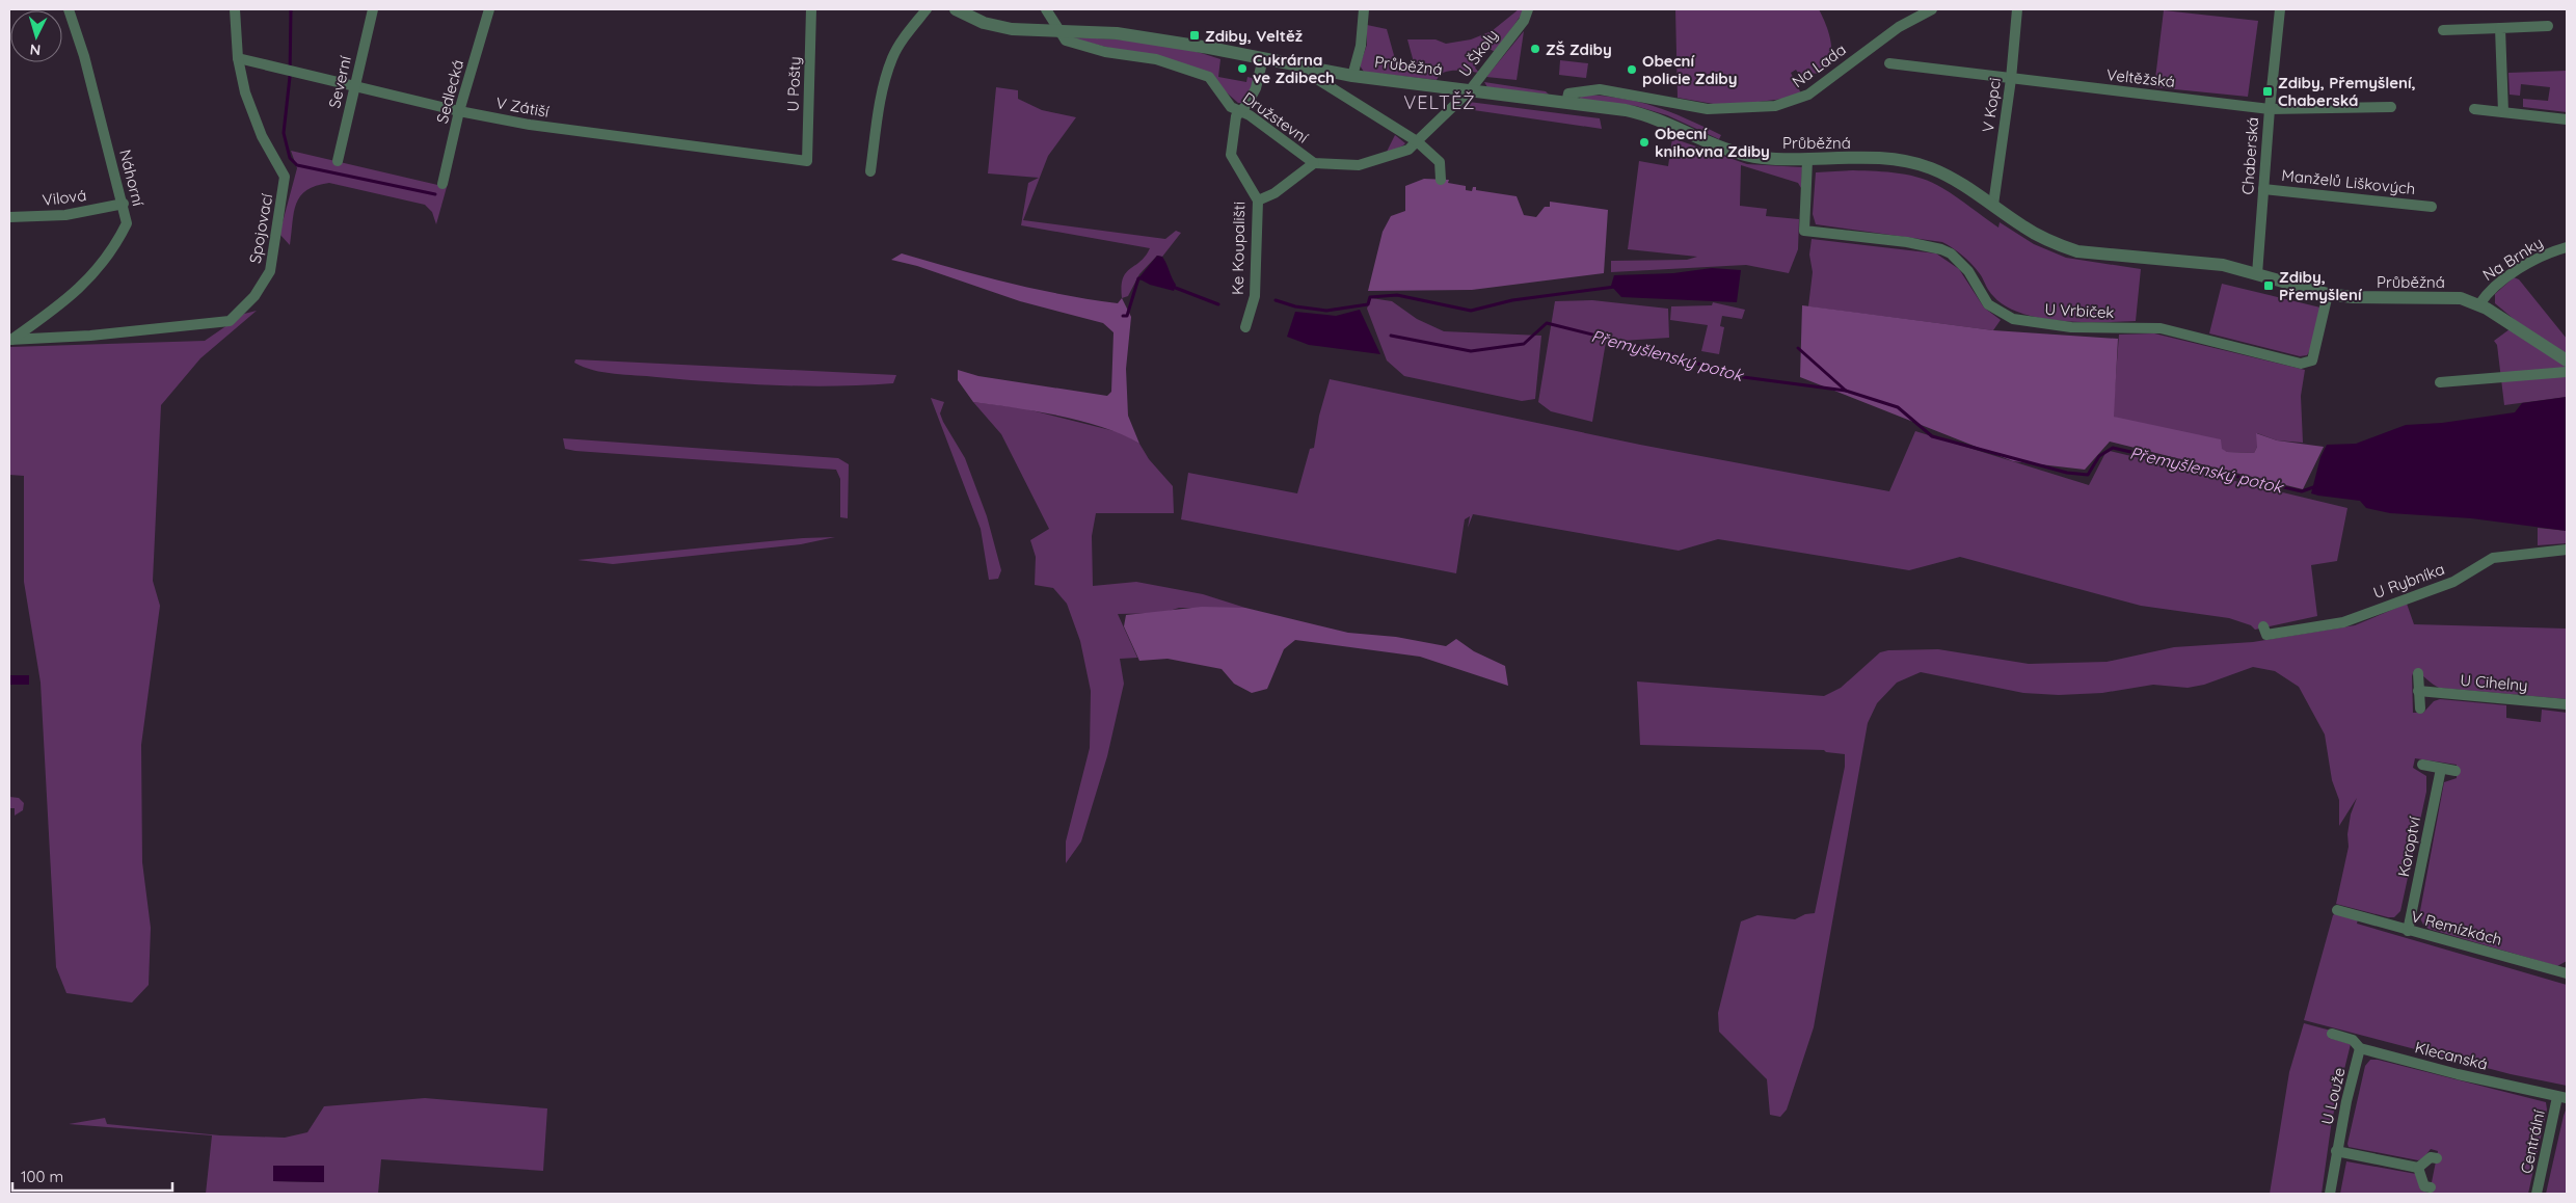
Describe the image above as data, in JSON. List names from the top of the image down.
{
  "streets": {
    "street": [
      "U Školy",
      "Průběžná",
      "Na Lada",
      "Veltěžská",
      "Severní",
      "U Pošty",
      "Sedlecká",
      "V Kopci",
      "V Zátiší",
      "Družstevní",
      "Chaberská",
      "Náhorní",
      "Manželů Liškových",
      "Vilová",
      "Spojovací",
      "Ke Koupališti",
      "Na Brnky",
      "U Vrbiček",
      "U Rybníka",
      "U Cihelny",
      "Koroptví",
      "V Remízkách",
      "Klecanská",
      "U Louže",
      "Centrální"
    ]
  },
  "crossings": [
    ["U Školy", "Průběžná"],
    ["U Školy", "Družstevní"],
    ["Průběžná", "Na Lada"],
    ["Průběžná", "V Kopci"],
    ["Průběžná", "Družstevní"],
    ["Průběžná", "Chaberská"],
    ["Průběžná", "Ke Koupališti"],
    ["Průběžná", "Na Brnky"],
    ["Průběžná", "U Vrbiček"],
    ["Veltěžská", "V Kopci"],
    ["Veltěžská", "Chaberská"],
    ["Severní", "V Zátiší"],
    ["U Pošty", "V Zátiší"],
    ["Sedlecká", "V Zátiší"],
    ["V Zátiší", "Spojovací"],
    ["Družstevní", "Ke Koupališti"],
    ["Chaberská", "Manželů Liškových"],
    ["Náhorní", "Vilová"],
    ["Náhorní", "Spojovací"],
    ["Koroptví", "V Remízkách"],
    ["Klecanská", "U Louže"],
    ["Klecanská", "Centrální"]
  ],
  "districts": ["VELTĚŽ"],
  "water": ["Přemyšlenský potok"],
  "places": {
    "transit": ["Zdiby, Veltěž", "Zdiby, Přemyšlení, Chaberská", "Zdiby, Přemyšlení"],
    "other": [
      "ZŠ Zdiby",
      "Cukrárna ve Zdibech",
      "Obecní policie Zdiby",
      "Obecní knihovna Zdiby"
    ]
  },
  "scale_bar": "100 m",
  "north": "bottom"
}
